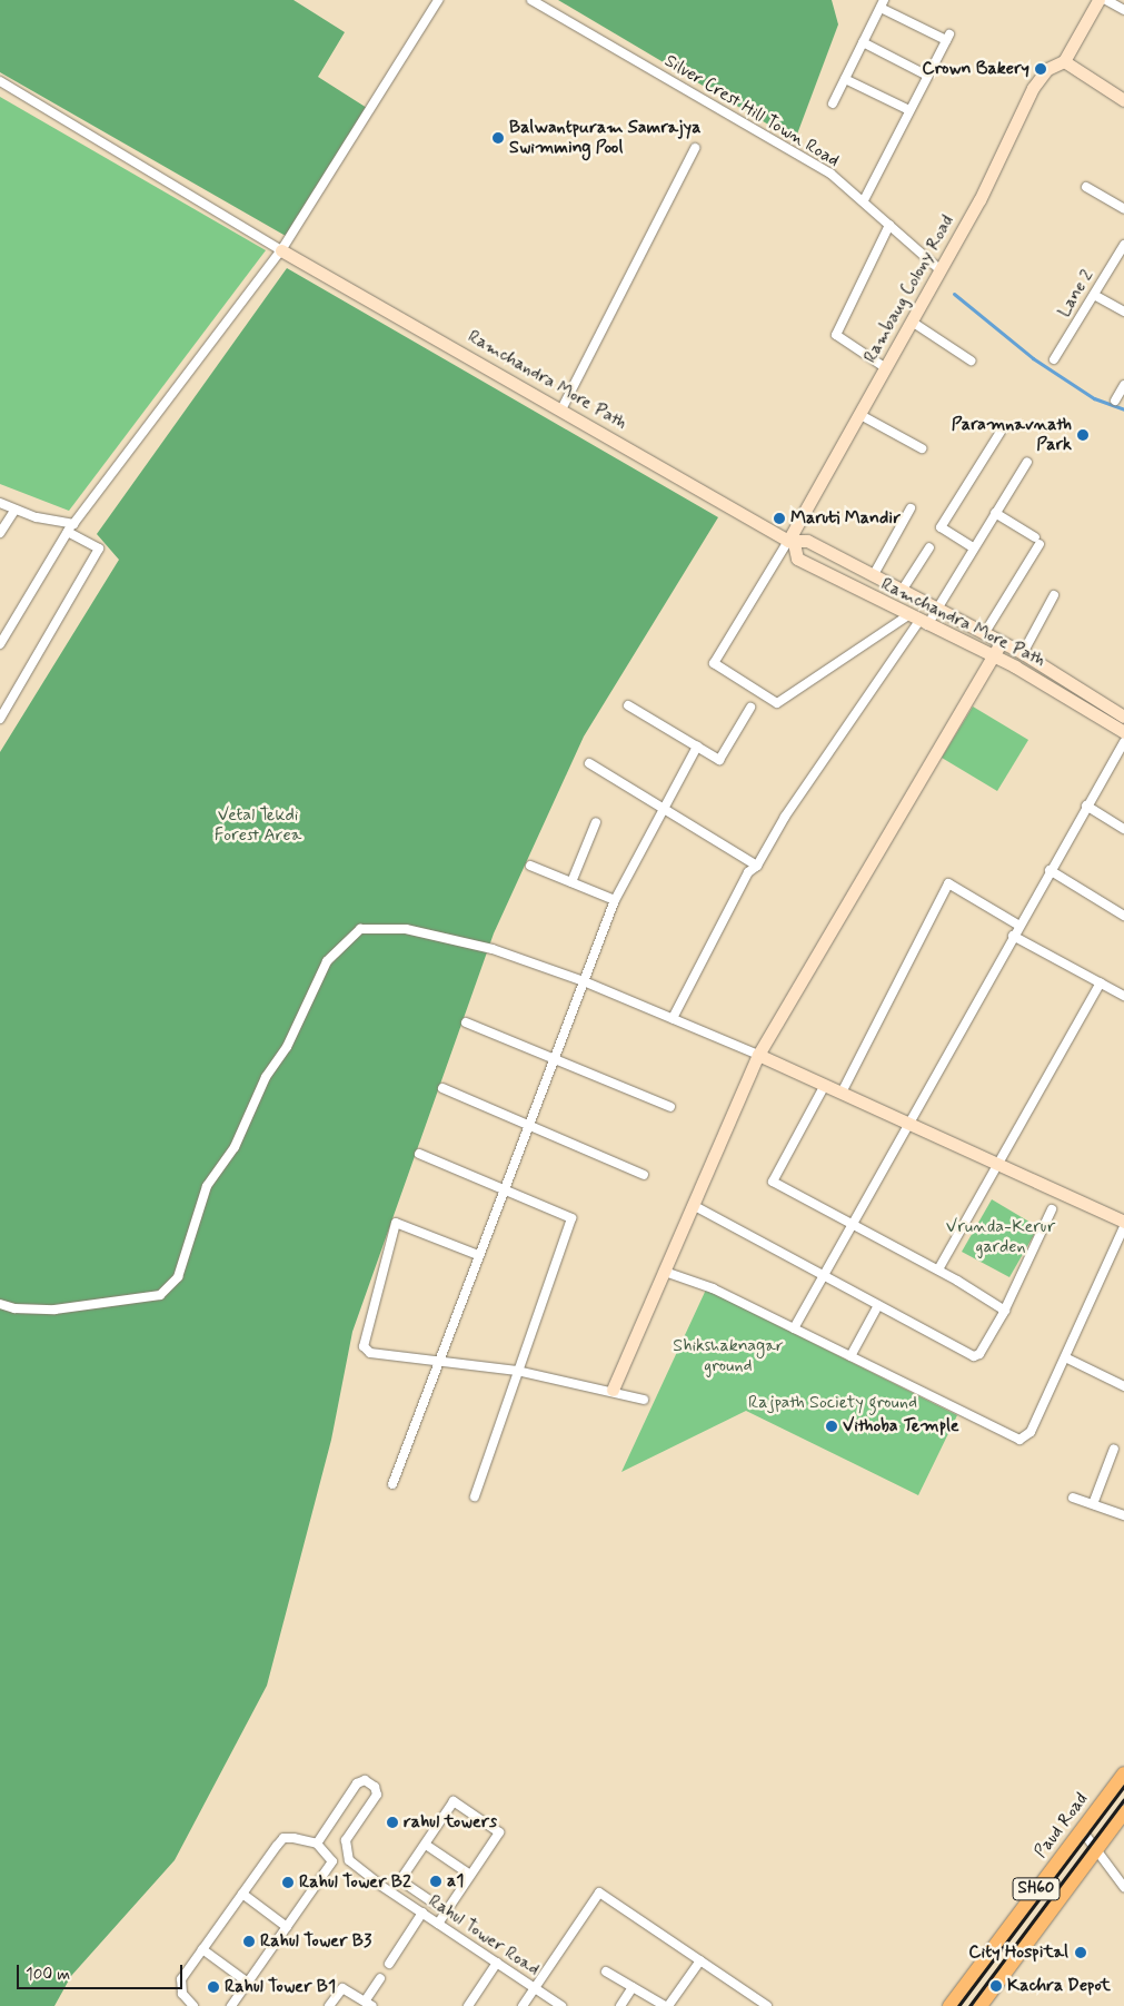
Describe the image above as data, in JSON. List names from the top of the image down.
{
  "streets": {
    "main road": ["Paud Road", "SH60"],
    "street": [
      "Silver Crest Hill Town Road",
      "Rambaug Colony Road",
      "Lane 2",
      "Ramchandra More Path",
      "Rahul Tower Road"
    ]
  },
  "crossings": [
    ["Silver Crest Hill Town Road", "Rambaug Colony Road"],
    ["Rambaug Colony Road", "Ramchandra More Path"]
  ],
  "parks": [
    "Vetal Tekdi Forest Area",
    "Vrunda-Kerur garden",
    "Shikshaknagar ground",
    "Rajpath Society ground"
  ],
  "places": [
    "Crown Bakery",
    "Balwantpuram Samrajya Swimming Pool",
    "Paramnavnath Park",
    "Maruti Mandir",
    "Vithoba Temple",
    "rahul towers",
    "a1",
    "Rahul Tower B2",
    "Rahul Tower B3",
    "City Hospital",
    "Kachra Depot",
    "Rahul Tower B1"
  ],
  "scale_bar": "100 m"
}
